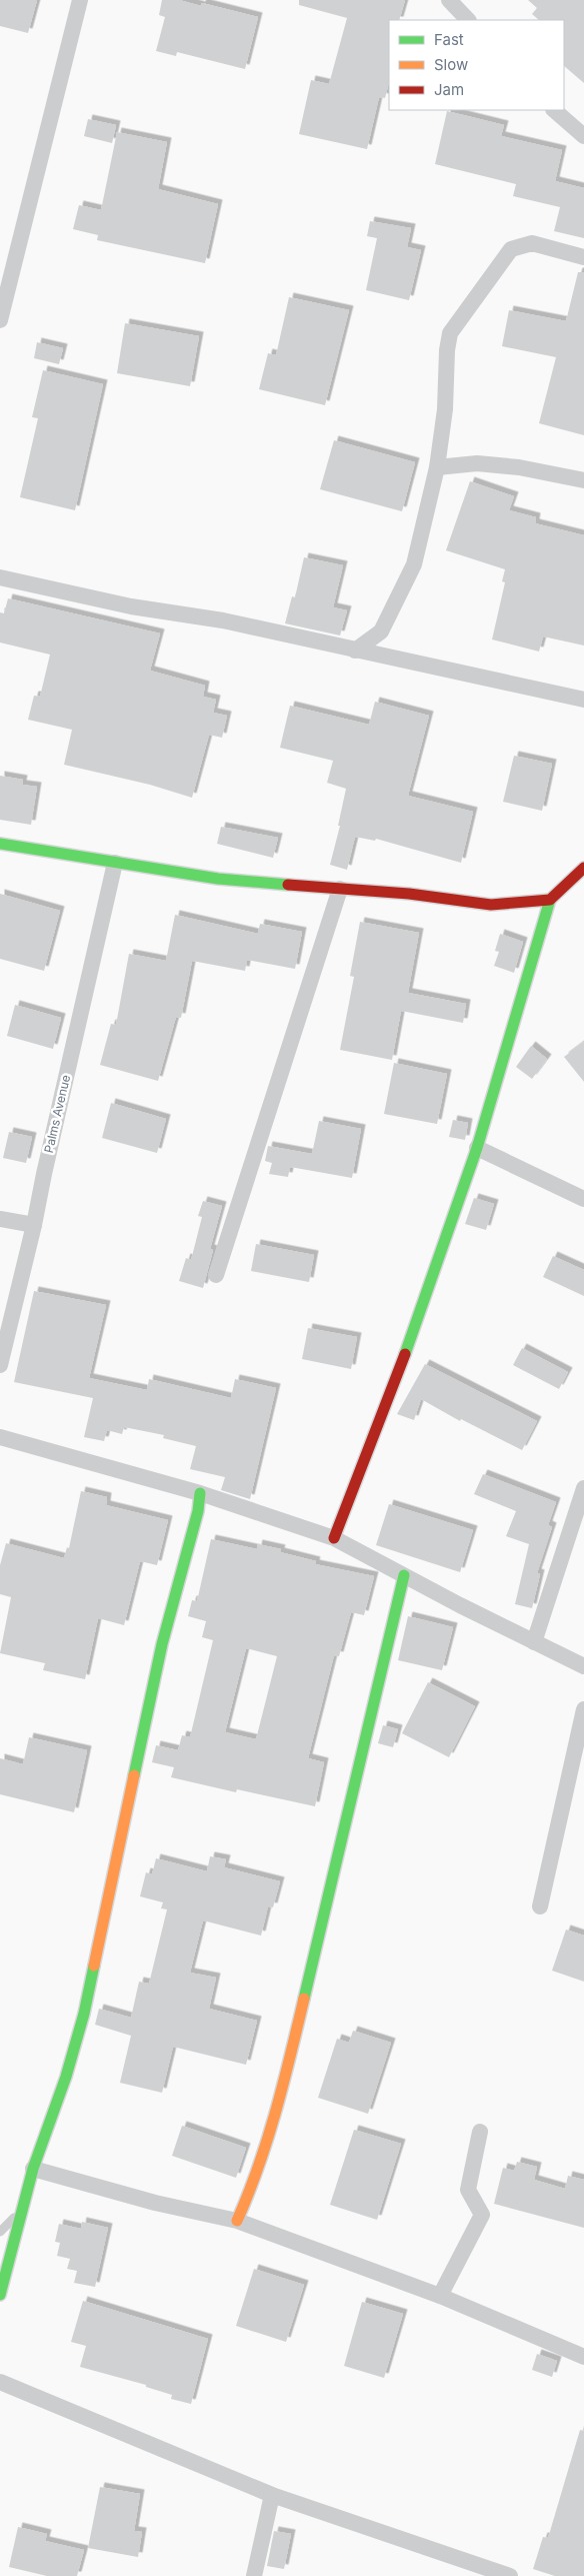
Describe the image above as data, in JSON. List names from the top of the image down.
{
  "streets": {
    "street": ["Palms Avenue"]
  },
  "legend": ["Fast", "Slow", "Jam"]
}
